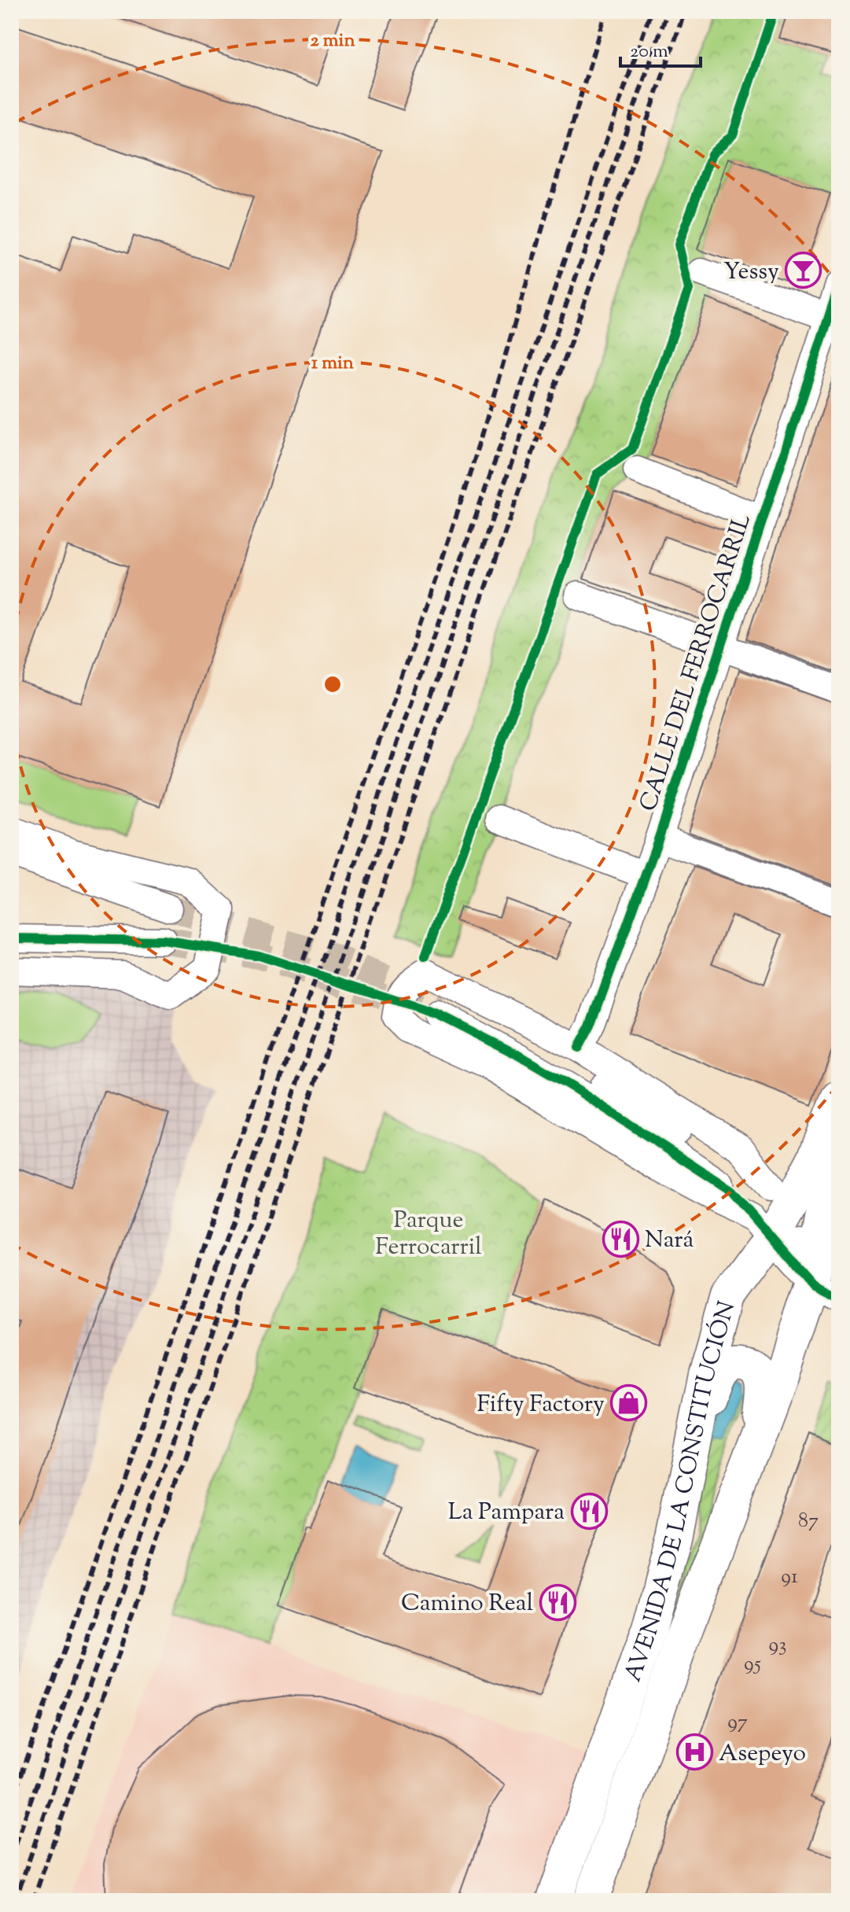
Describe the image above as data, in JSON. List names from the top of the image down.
{
  "streets": {
    "main road": ["AVENIDA DE LA CONSTITUCIÓN"],
    "street": ["CALLE DEL FERROCARRIL"]
  },
  "parks": ["Parque Ferrocarril"],
  "places": {
    "bar": ["Yessy"],
    "restaurant": ["Nará", "La Pampara", "Camino Real"],
    "shop": ["Fifty Factory"],
    "hospital": ["Asepeyo"]
  },
  "house_numbers": [
    "87",
    "91",
    "93",
    "95",
    "97"
  ],
  "scale_bar": "20 m",
  "rings": ["2 min", "1 min"]
}
